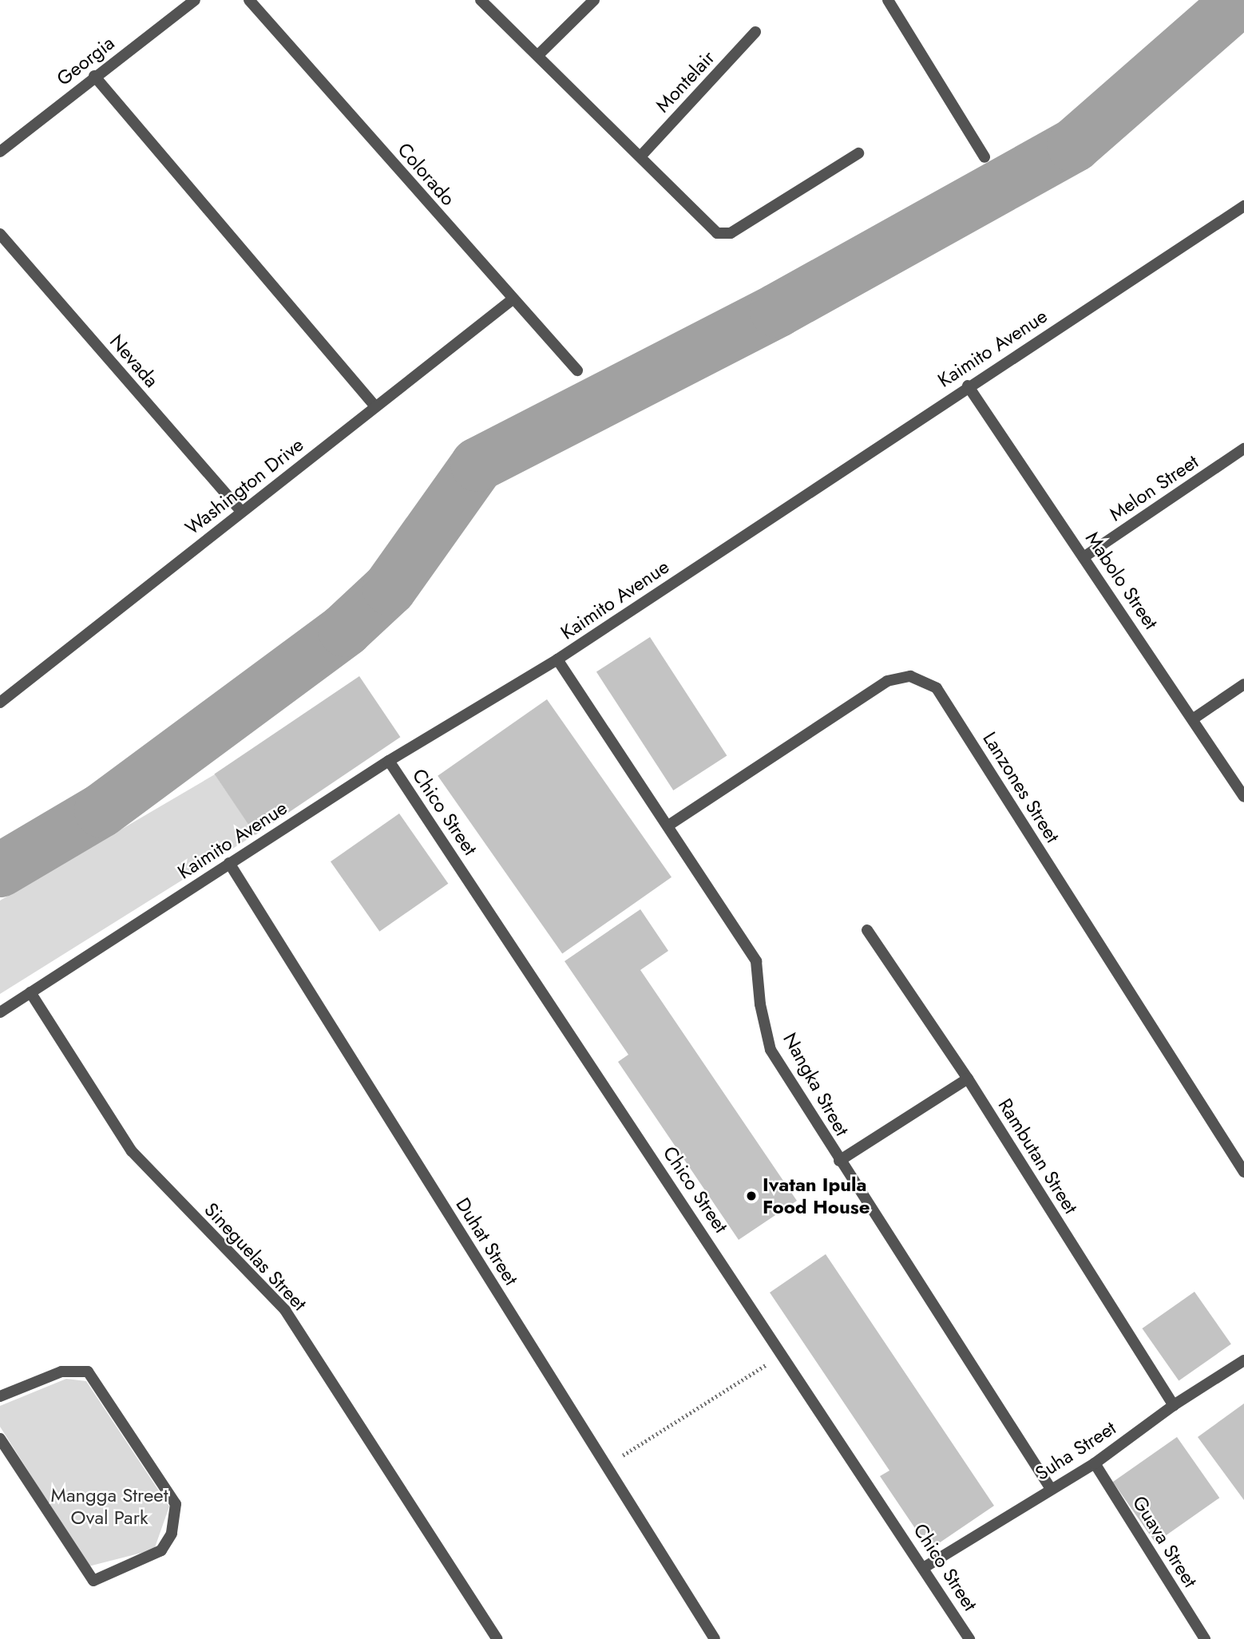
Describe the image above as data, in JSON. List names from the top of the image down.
{
  "streets": {
    "street": [
      "Georgia",
      "Montelair",
      "Colorado",
      "Kaimito Avenue",
      "Nevada",
      "Washington Drive",
      "Melon Street",
      "Mabolo Street",
      "Lanzones Street",
      "Chico Street",
      "Nangka Street",
      "Rambutan Street",
      "Duhat Street",
      "Sineguelas Street",
      "Suha Street",
      "Guava Street"
    ]
  },
  "crossings": [
    ["Colorado", "Washington Drive"],
    ["Kaimito Avenue", "Mabolo Street"],
    ["Kaimito Avenue", "Chico Street"],
    ["Kaimito Avenue", "Nangka Street"],
    ["Kaimito Avenue", "Duhat Street"],
    ["Kaimito Avenue", "Sineguelas Street"],
    ["Nevada", "Washington Drive"],
    ["Melon Street", "Mabolo Street"],
    ["Lanzones Street", "Nangka Street"],
    ["Chico Street", "Suha Street"],
    ["Nangka Street", "Suha Street"],
    ["Rambutan Street", "Suha Street"],
    ["Suha Street", "Guava Street"]
  ],
  "parks": ["Mangga Street Oval Park"],
  "places": ["Ivatan Ipula Food House"]
}
